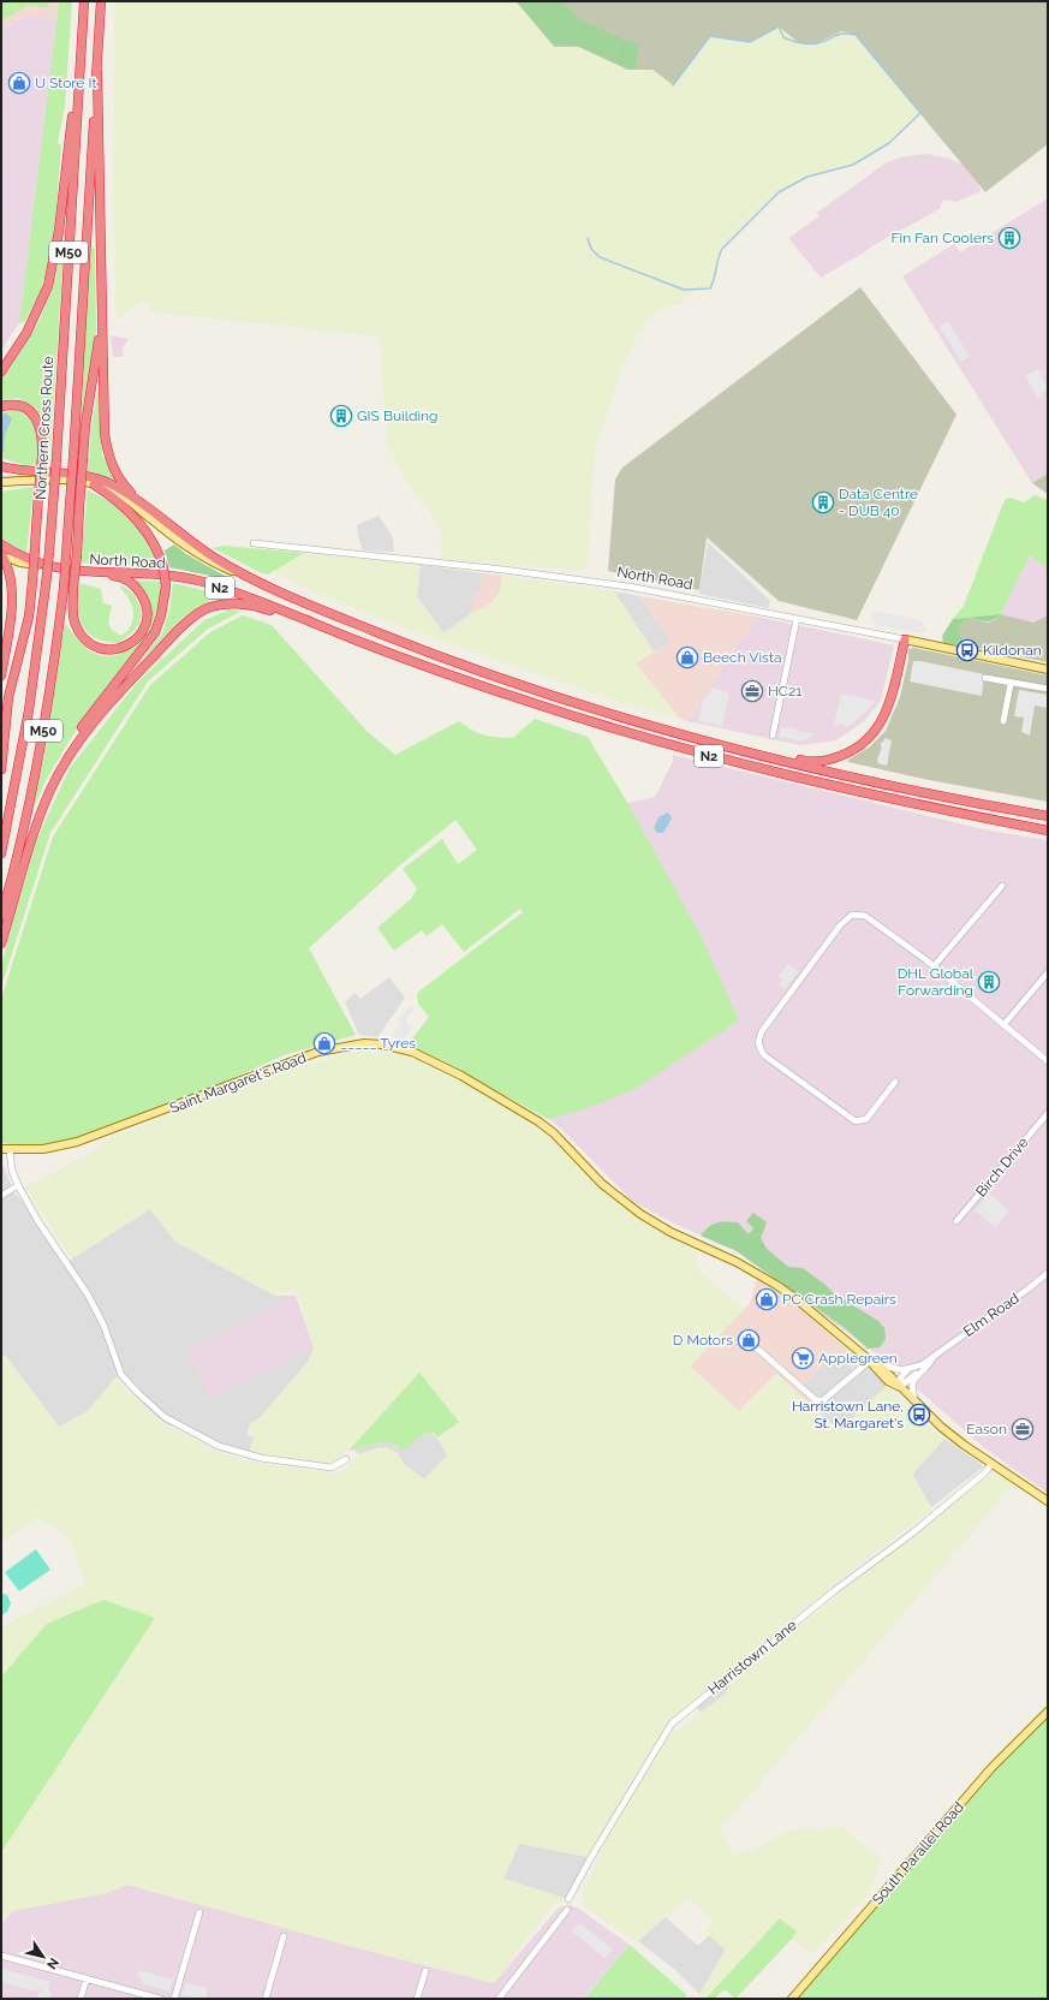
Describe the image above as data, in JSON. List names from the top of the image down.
{
  "streets": {
    "highway": [
      "M50",
      "Northern Cross Route",
      "North Road",
      "N2"
    ],
    "main road": ["Saint Margaret's Road", "South Parallel Road"],
    "street": ["Birch Drive", "Elm Road", "Harristown Lane"]
  },
  "crossings": [
    ["M50", "Northern Cross Route"],
    ["M50", "North Road"],
    ["North Road", "N2"],
    ["Saint Margaret's Road", "Elm Road"],
    ["Saint Margaret's Road", "Harristown Lane"]
  ],
  "places": {
    "shop": [
      "U Store It",
      "Beech Vista",
      "_____ Tyres",
      "PC Crash Repairs",
      "D Motors"
    ],
    "building": [
      "Fin Fan Coolers",
      "GIS Building",
      "Data Centre - DUB 40",
      "DHL Global Forwarding"
    ],
    "bus stop": ["Kildonan", "Harristown Lane, St. Margaret's"],
    "office": ["HC21", "Eason"],
    "supermarket": ["Applegreen"]
  },
  "north": "bottom right"
}
